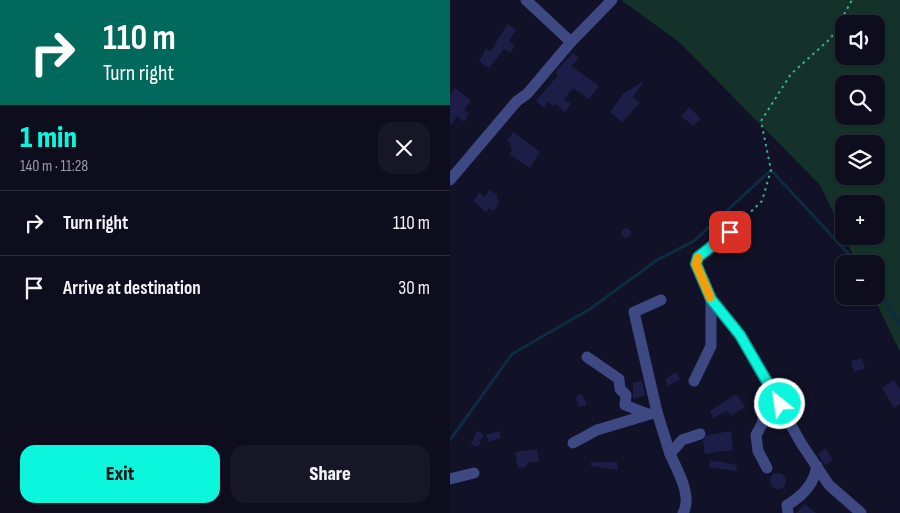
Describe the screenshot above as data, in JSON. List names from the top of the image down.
{
  "page": {
    "turn": ["110 m", "Turn right"],
    "map_buttons": ["+", "−"],
    "heading": ["1 min", "140 m · 11:28"],
    "list": [
      {
        "name": "Turn right",
        "value": "110 m"
      },
      {
        "name": "Arrive at destination",
        "value": "30 m"
      }
    ],
    "buttons": ["Exit", "Share"]
  }
}
